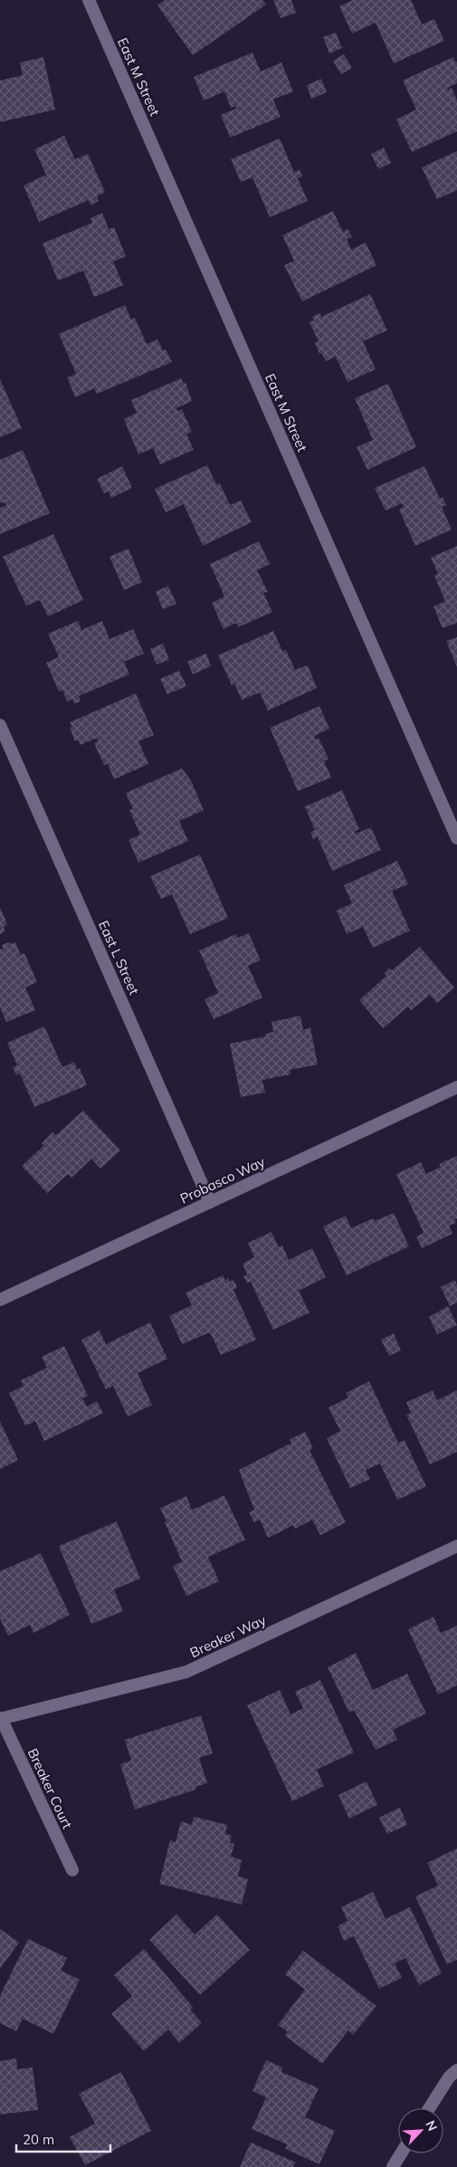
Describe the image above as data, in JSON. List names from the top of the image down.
{
  "streets": {
    "street": [
      "East M Street",
      "East L Street",
      "Probasco Way",
      "Breaker Way",
      "Breaker Court"
    ]
  },
  "crossings": [
    ["East L Street", "Probasco Way"],
    ["Breaker Way", "Breaker Court"]
  ],
  "scale_bar": "20 m",
  "north": "top right"
}
